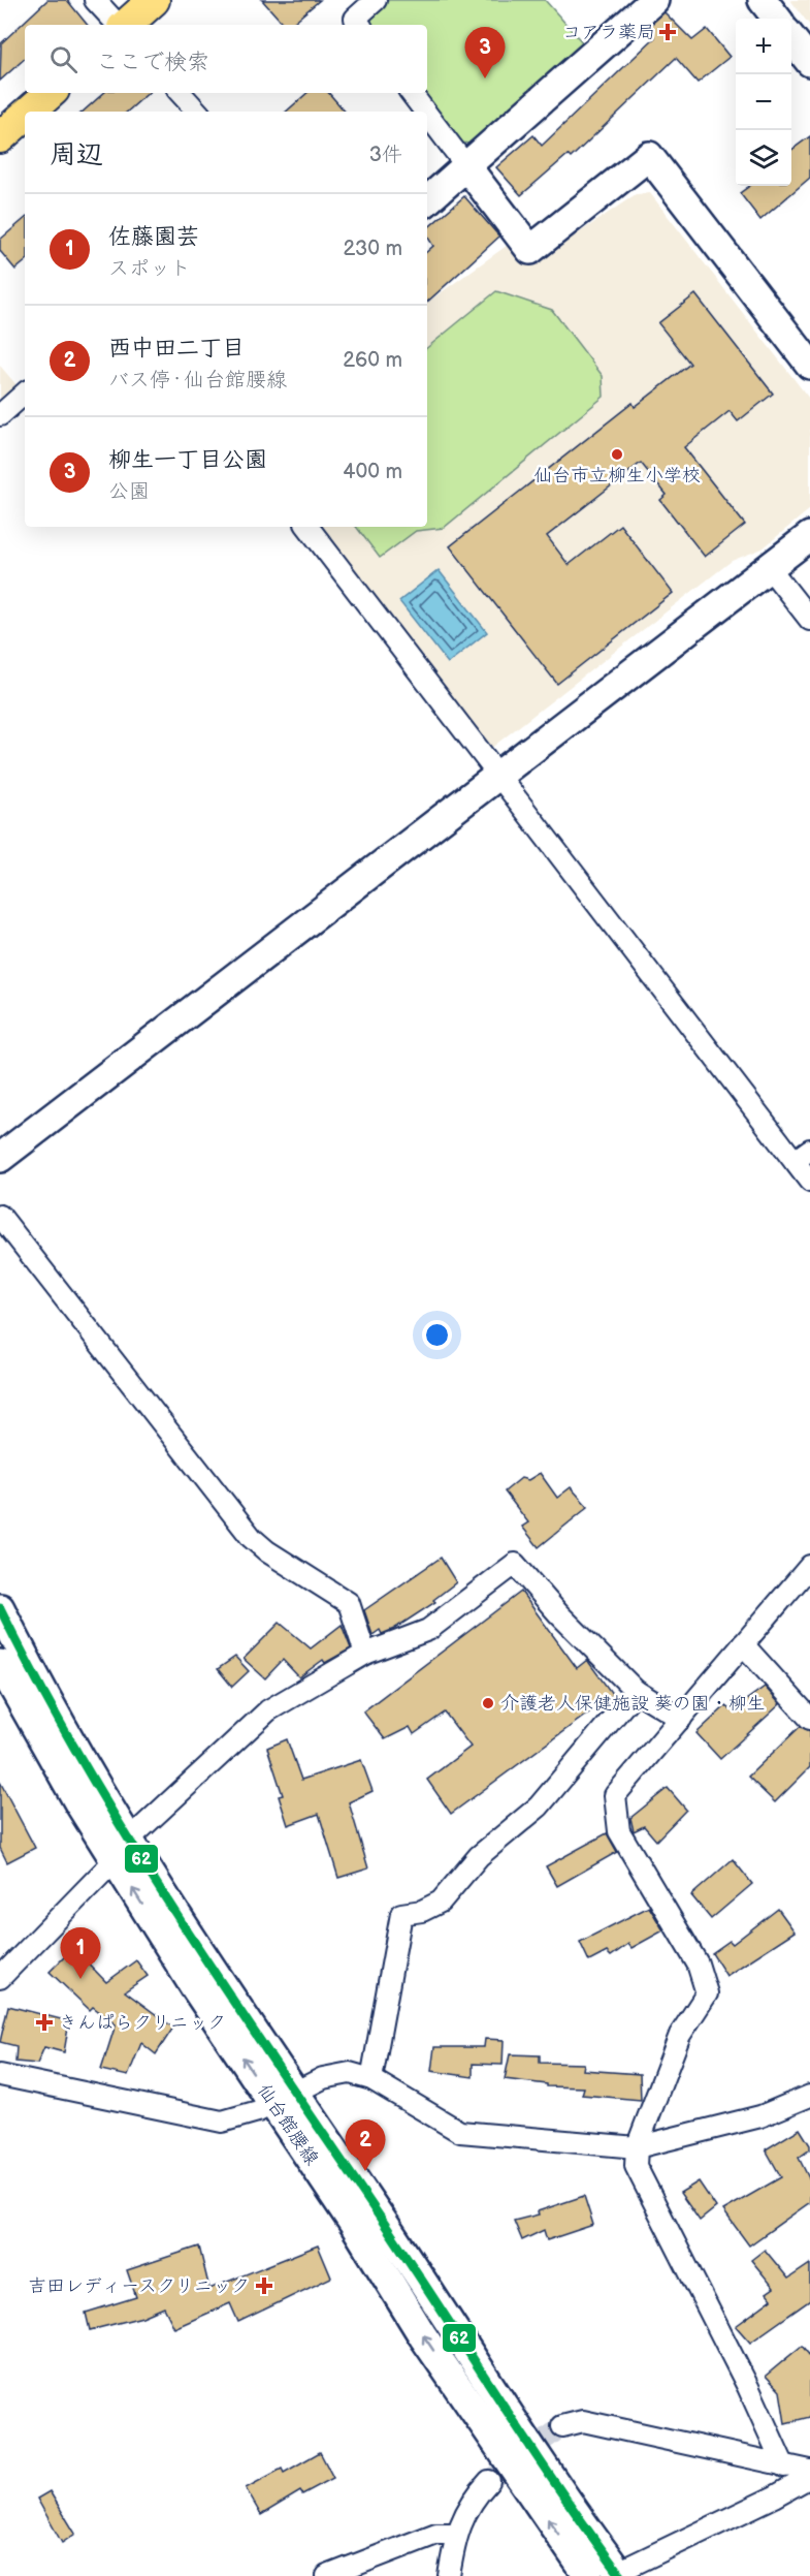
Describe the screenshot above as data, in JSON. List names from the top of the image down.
{
  "streets": {
    "main road": ["仙台館腰線"]
  },
  "places": {
    "health": ["コアラ薬局", "きんぱらクリニック", "吉田レディースクリニック"],
    "other": ["仙台市立柳生小学校", "介護老人保健施設 葵の園・柳生"]
  },
  "lines": ["transit line 62"],
  "page": {
    "map_buttons": ["+", "−"],
    "search": "ここで検索",
    "pins": ["3", "1", "2"],
    "heading": ["周辺", "3件"],
    "list": [
      {
        "mark": "1",
        "name": "佐藤園芸",
        "note": "スポット",
        "value": "230 m"
      },
      {
        "mark": "2",
        "name": "西中田二丁目",
        "note": "バス停 · 仙台館腰線",
        "value": "260 m"
      },
      {
        "mark": "3",
        "name": "柳生一丁目公園",
        "note": "公園",
        "value": "400 m"
      }
    ]
  }
}
